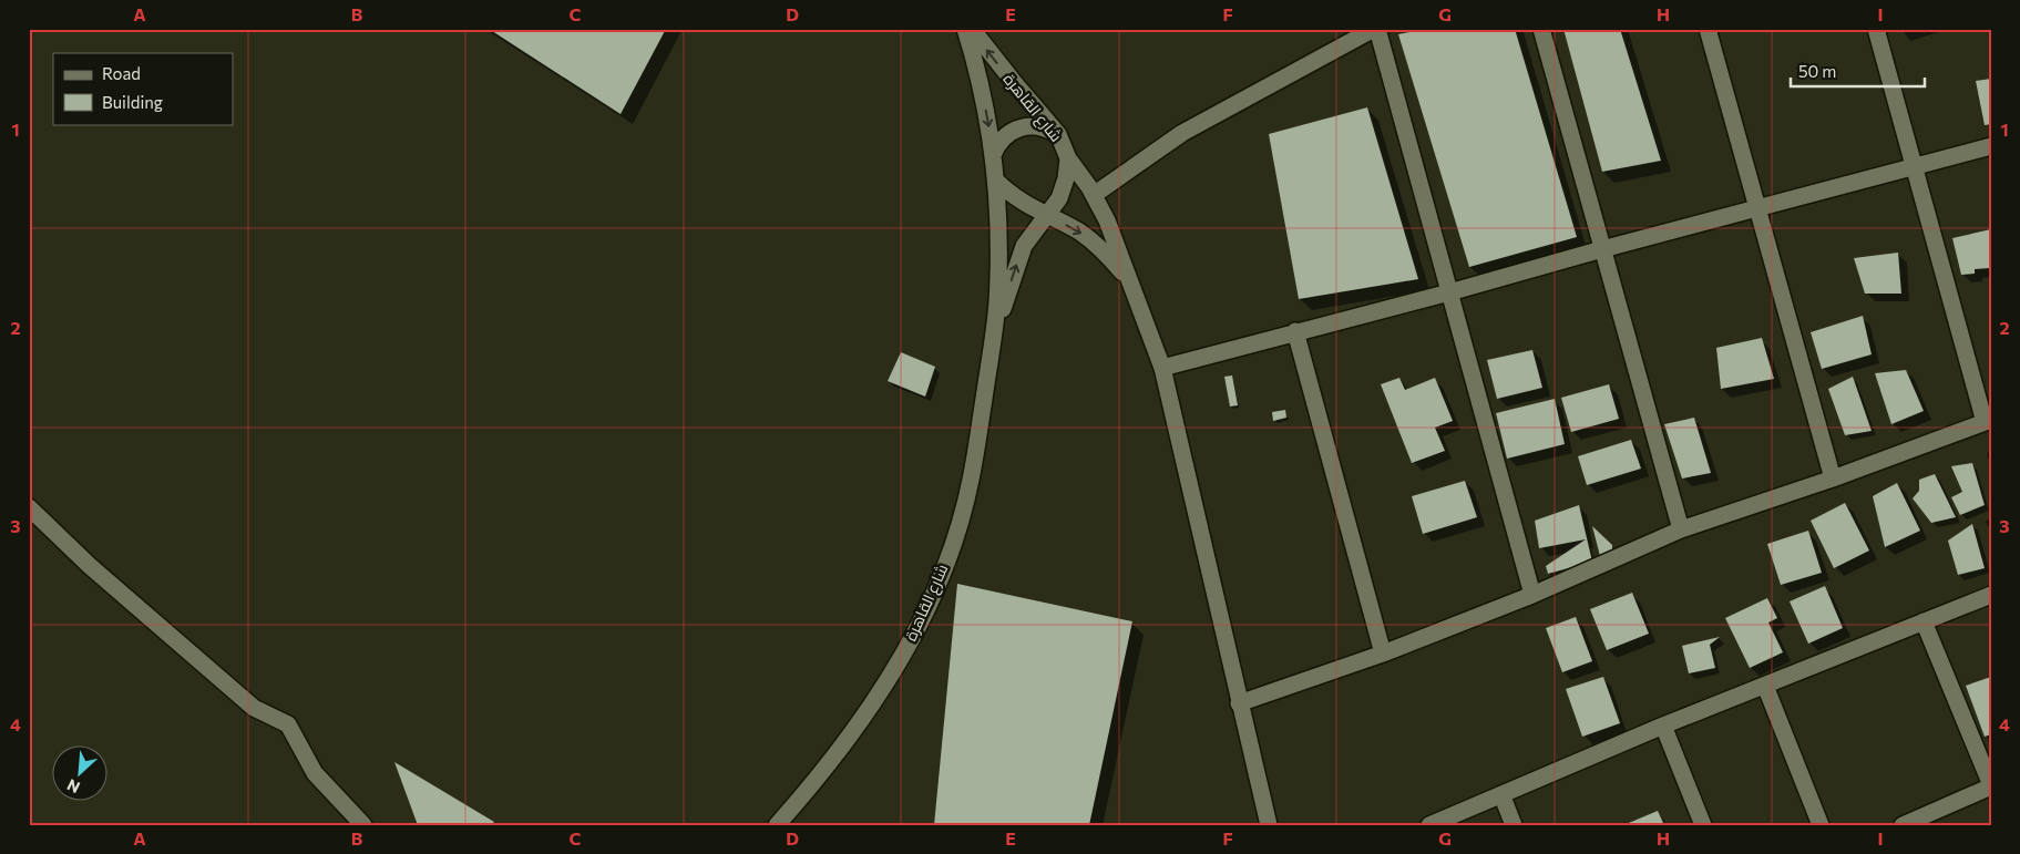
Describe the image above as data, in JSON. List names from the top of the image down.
{
  "streets": {
    "street": ["شارع القاهرة"]
  },
  "legend": ["Road", "Building"],
  "scale_bar": "50 m",
  "north": "bottom left",
  "grid": {
    "columns": [
      "A",
      "B",
      "C",
      "D",
      "E",
      "F",
      "G",
      "H",
      "I"
    ],
    "rows": [
      "1",
      "2",
      "3",
      "4"
    ]
  }
}
